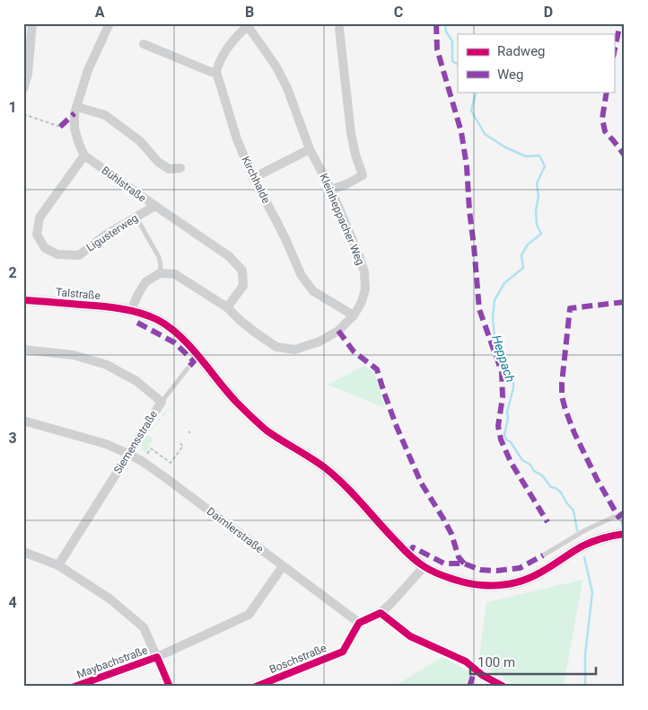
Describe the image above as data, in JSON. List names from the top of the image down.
{
  "streets": {
    "street": [
      "Kirchhalde",
      "Bühlstraße",
      "Kleinheppacher Weg",
      "Ligusterweg",
      "Talstraße",
      "Siemensstraße",
      "Daimlerstraße",
      "Boschstraße",
      "Maybachstraße"
    ]
  },
  "crossings": [
    ["Kirchhalde", "Kleinheppacher Weg"],
    ["Bühlstraße", "Kleinheppacher Weg"],
    ["Bühlstraße", "Ligusterweg"],
    ["Siemensstraße", "Daimlerstraße"],
    ["Daimlerstraße", "Boschstraße"],
    ["Daimlerstraße", "Maybachstraße"]
  ],
  "water": ["Heppach"],
  "legend": ["Radweg", "Weg"],
  "scale_bar": "100 m",
  "grid": {
    "columns": [
      "A",
      "B",
      "C",
      "D"
    ],
    "rows": [
      "1",
      "2",
      "3",
      "4"
    ]
  }
}
